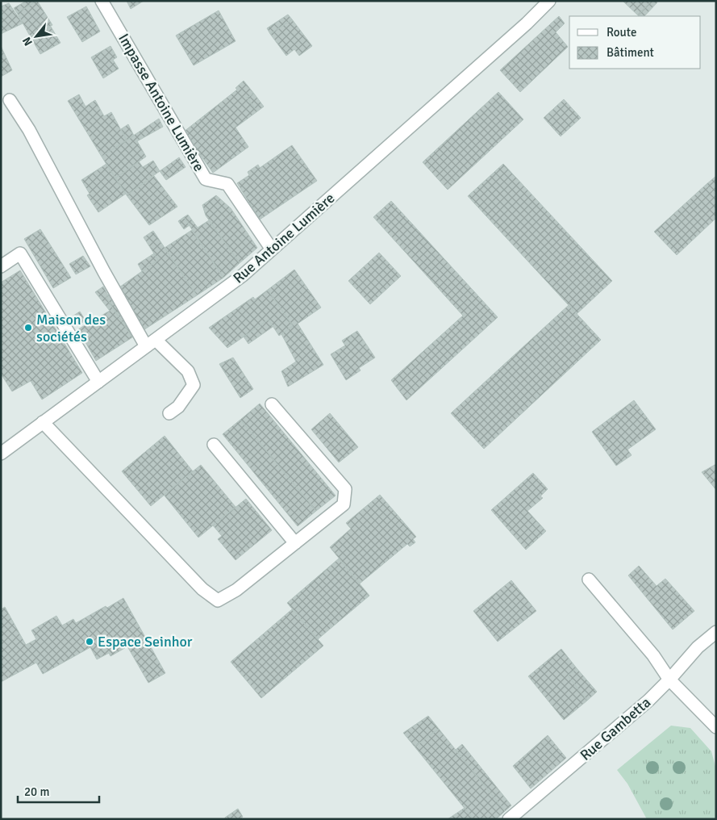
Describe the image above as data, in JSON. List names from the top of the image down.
{
  "streets": {
    "street": ["Impasse Antoine Lumière", "Rue Antoine Lumière", "Rue Gambetta"]
  },
  "crossings": [
    ["Impasse Antoine Lumière", "Rue Antoine Lumière"]
  ],
  "places": ["Maison des sociétés", "Espace Seinhor"],
  "legend": ["Route", "Bâtiment"],
  "scale_bar": "20 m",
  "north": "bottom left"
}
